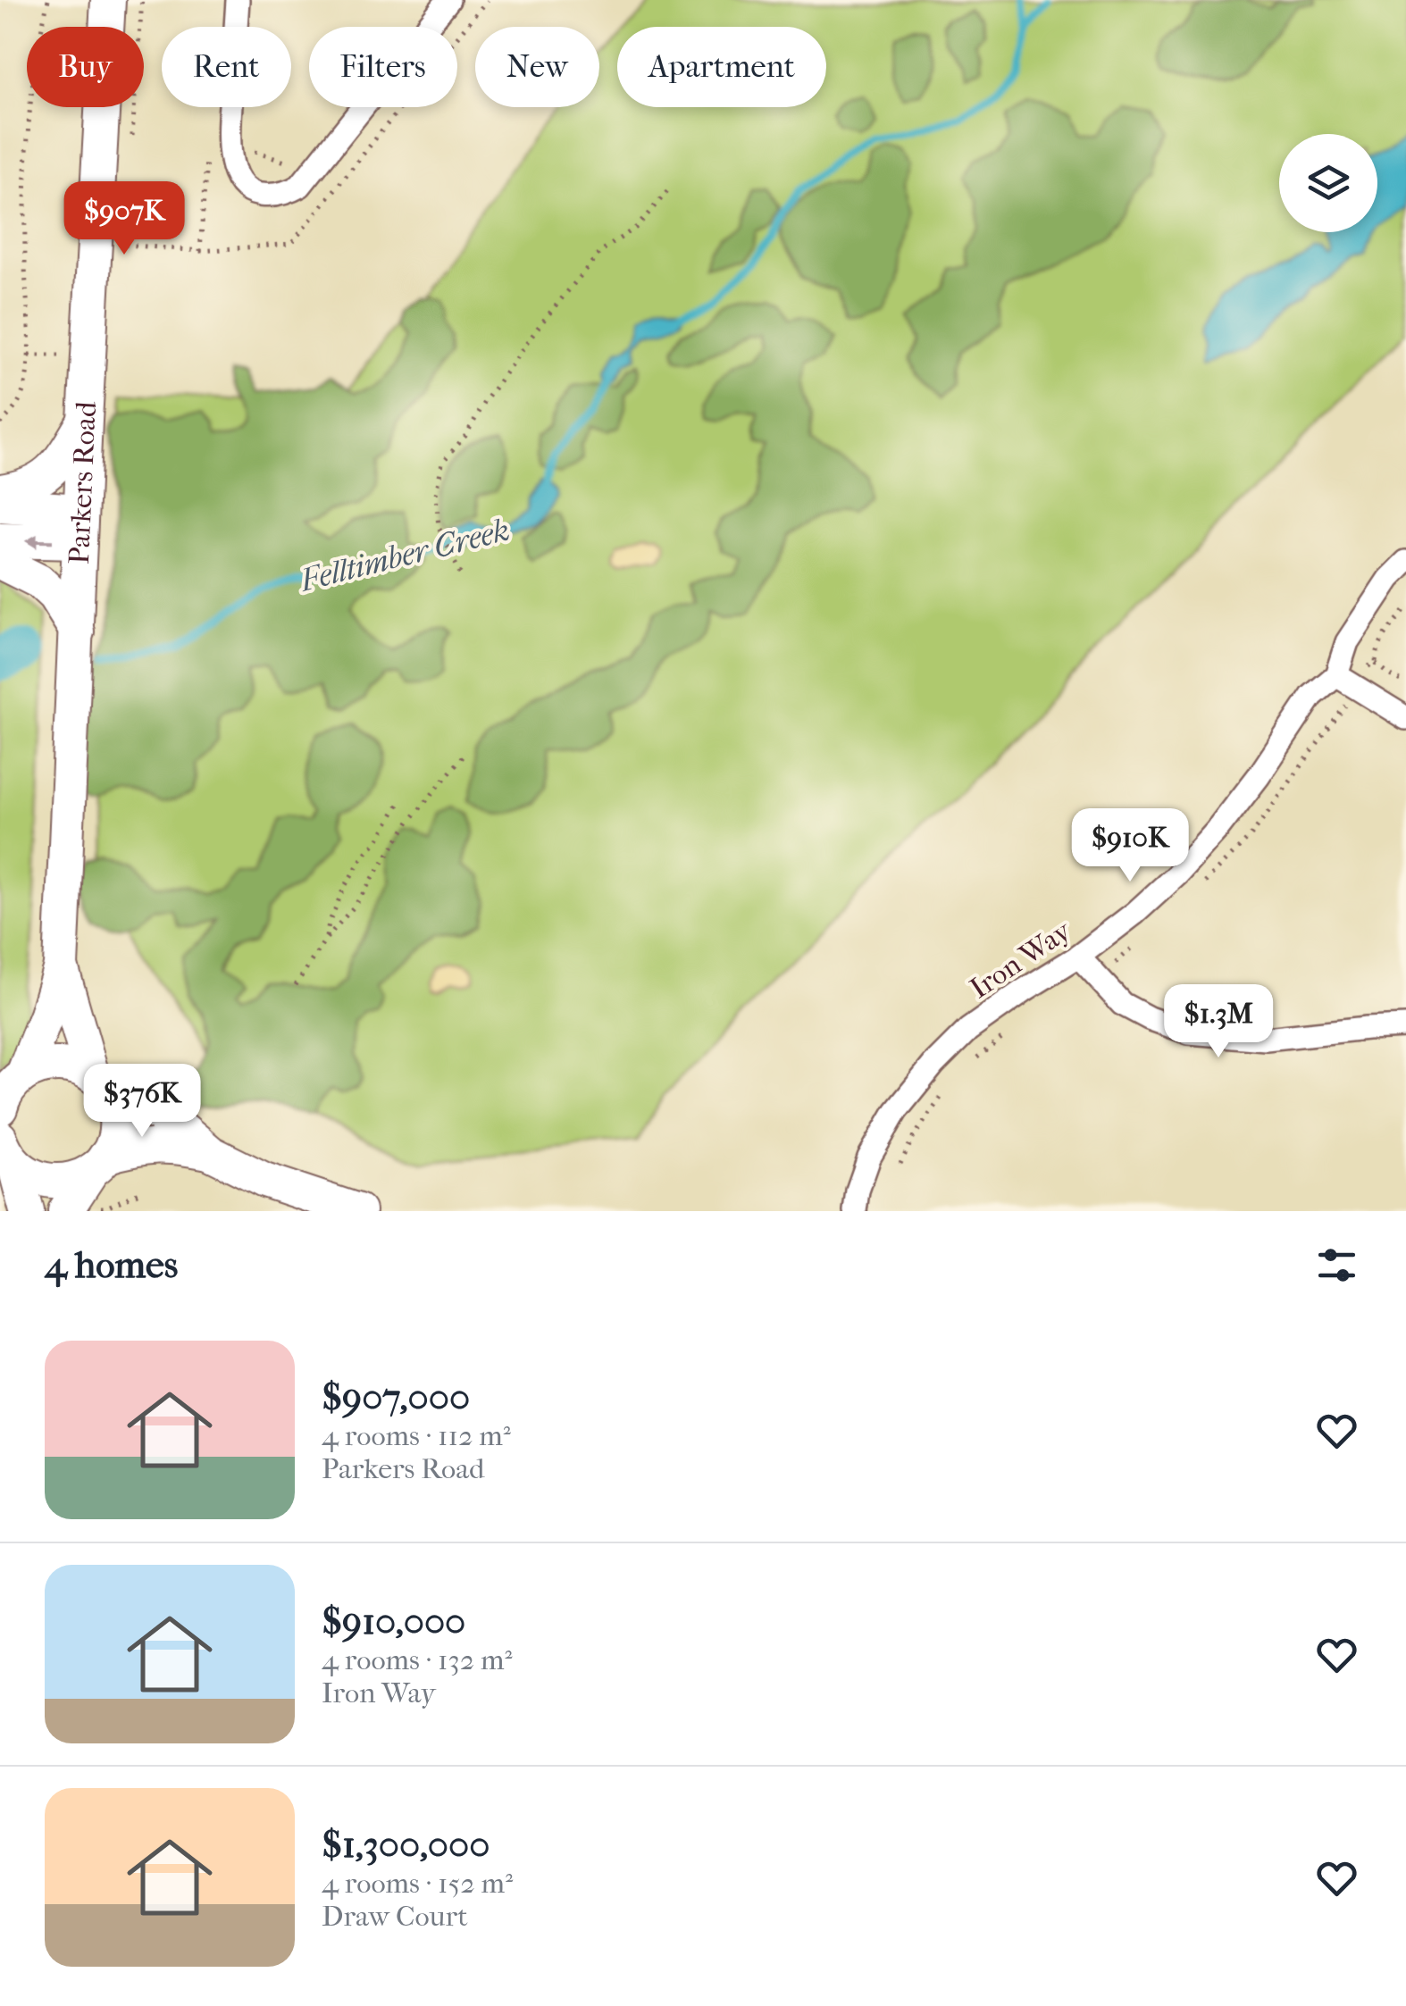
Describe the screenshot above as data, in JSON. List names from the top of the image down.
{
  "streets": {
    "main road": ["Parkers Road"],
    "street": ["Iron Way"]
  },
  "water": ["Felltimber Creek"],
  "page": {
    "chip": [
      "Buy",
      "Rent",
      "Filters",
      "New",
      "Apartment"
    ],
    "price": [
      "$907K",
      "$910K",
      "$1.3M",
      "$376K"
    ],
    "heading": "4 homes",
    "list": [
      {
        "name": "$907,000",
        "note": "4 rooms · 112 m² · Parkers Road"
      },
      {
        "name": "$910,000",
        "note": "4 rooms · 132 m² · Iron Way"
      },
      {
        "name": "$1,300,000",
        "note": "4 rooms · 152 m² · Draw Court"
      }
    ]
  }
}
